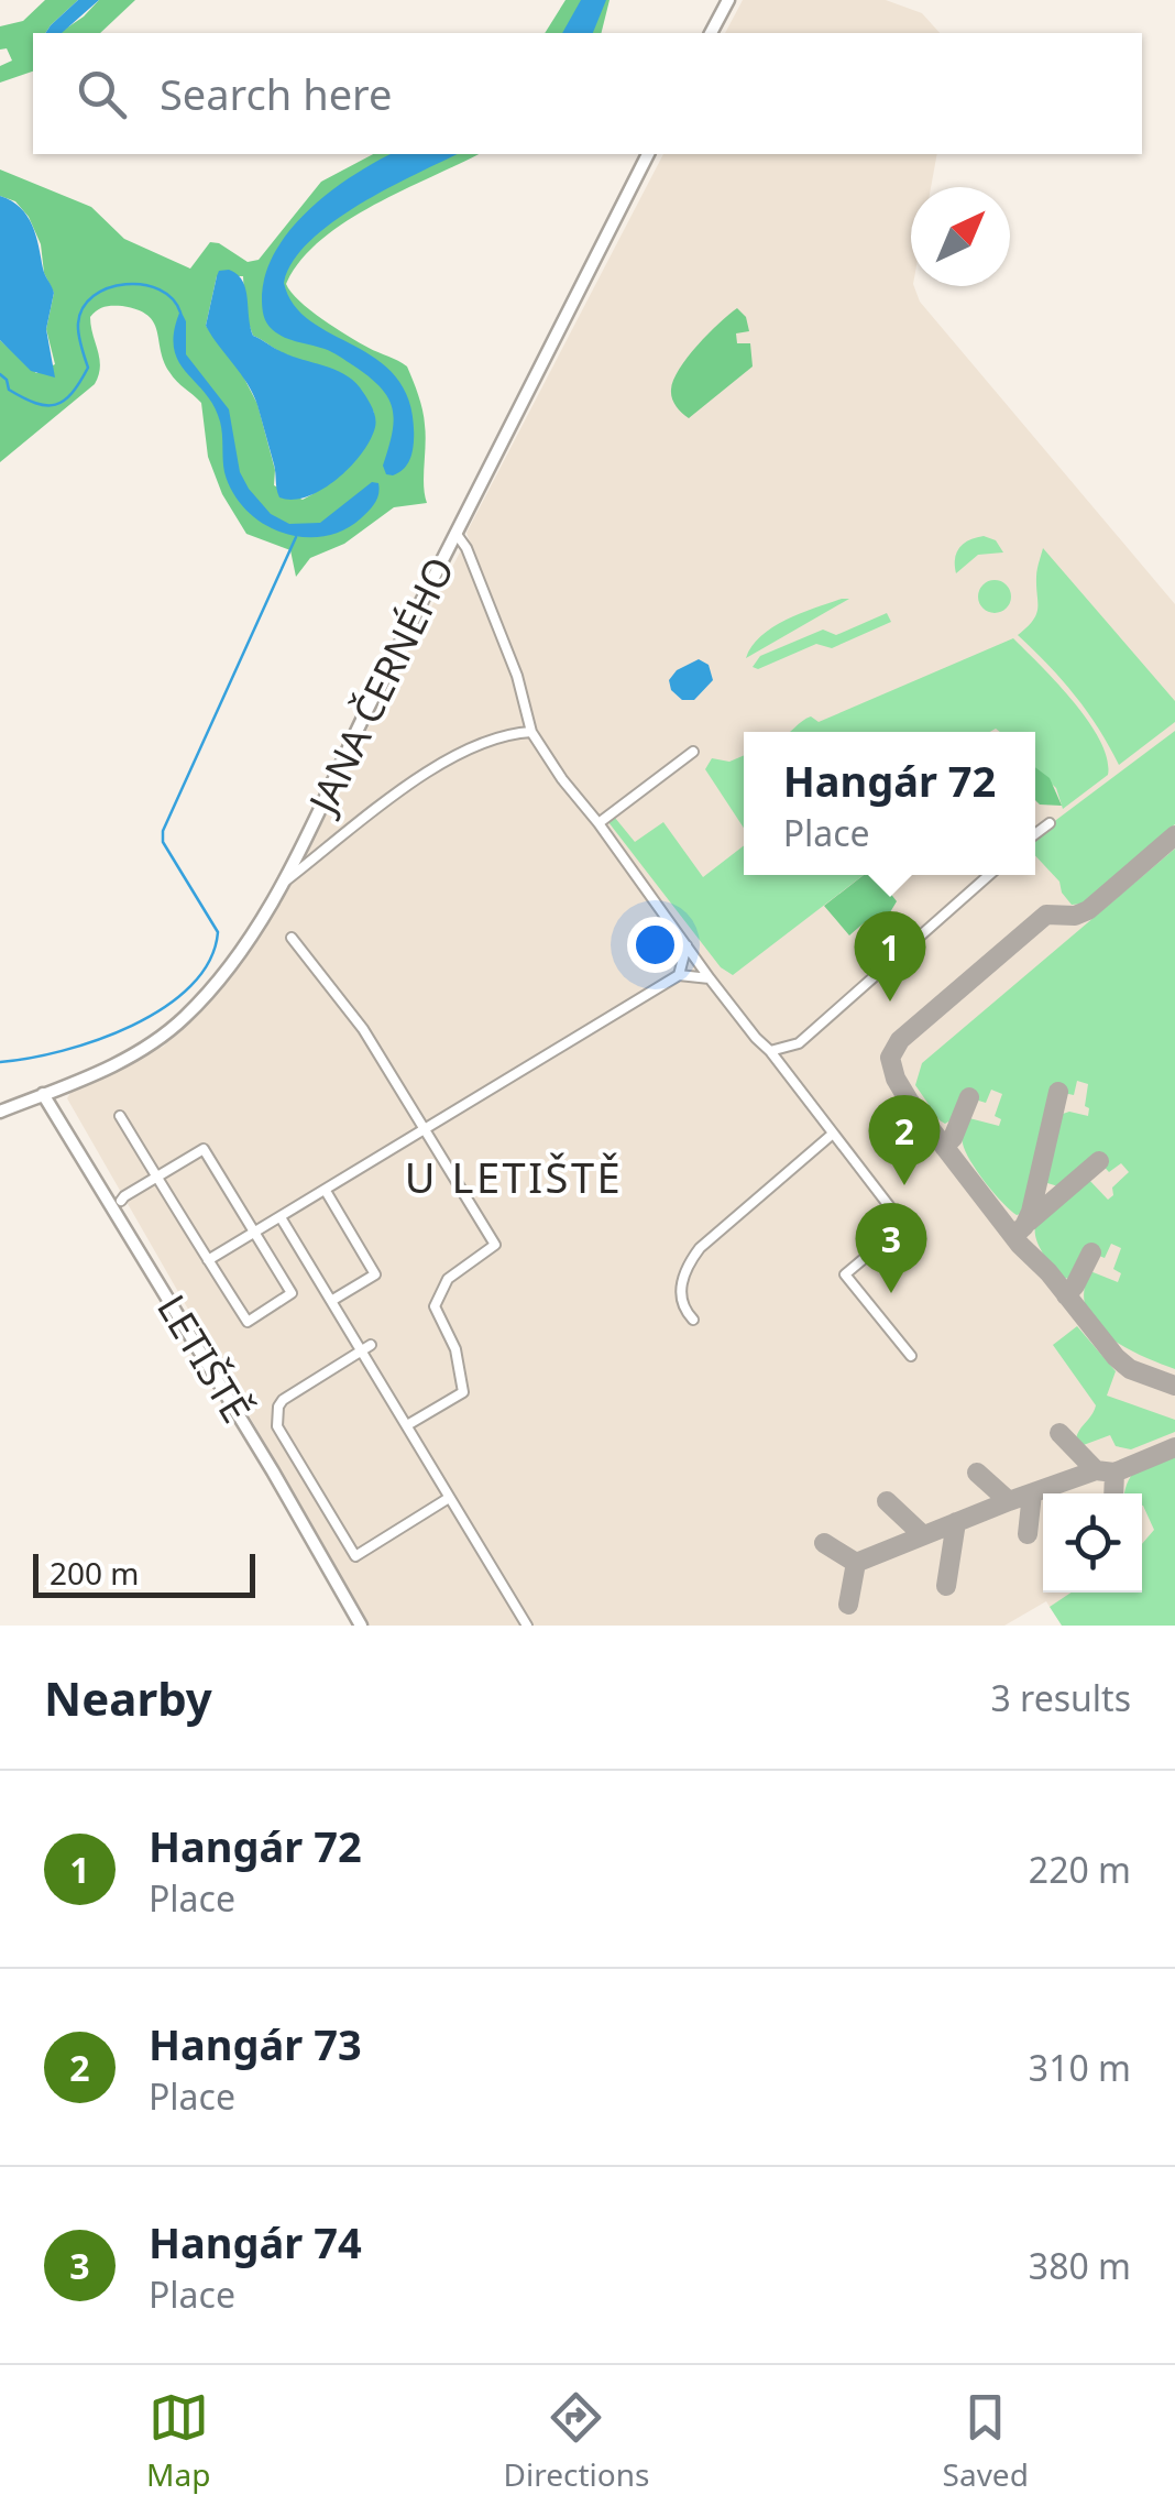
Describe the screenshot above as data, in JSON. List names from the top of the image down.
{
  "streets": {
    "street": ["JANA ČERNÉHO", "LETIŠTĚ"]
  },
  "crossings": [
    ["JANA ČERNÉHO", "LETIŠTĚ"]
  ],
  "districts": ["U LETIŠTĚ"],
  "scale_bar": "200 m",
  "north": "top right",
  "page": {
    "search": "Search here",
    "popup": ["Hangár 72", "Place"],
    "pins": ["1", "2", "3"],
    "scale": "200 m",
    "heading": ["Nearby", "3 results"],
    "list": [
      {
        "mark": "1",
        "name": "Hangár 72",
        "note": "Place",
        "value": "220 m"
      },
      {
        "mark": "2",
        "name": "Hangár 73",
        "note": "Place",
        "value": "310 m"
      },
      {
        "mark": "3",
        "name": "Hangár 74",
        "note": "Place",
        "value": "380 m"
      }
    ],
    "nav": ["Map", "Directions", "Saved"]
  }
}
